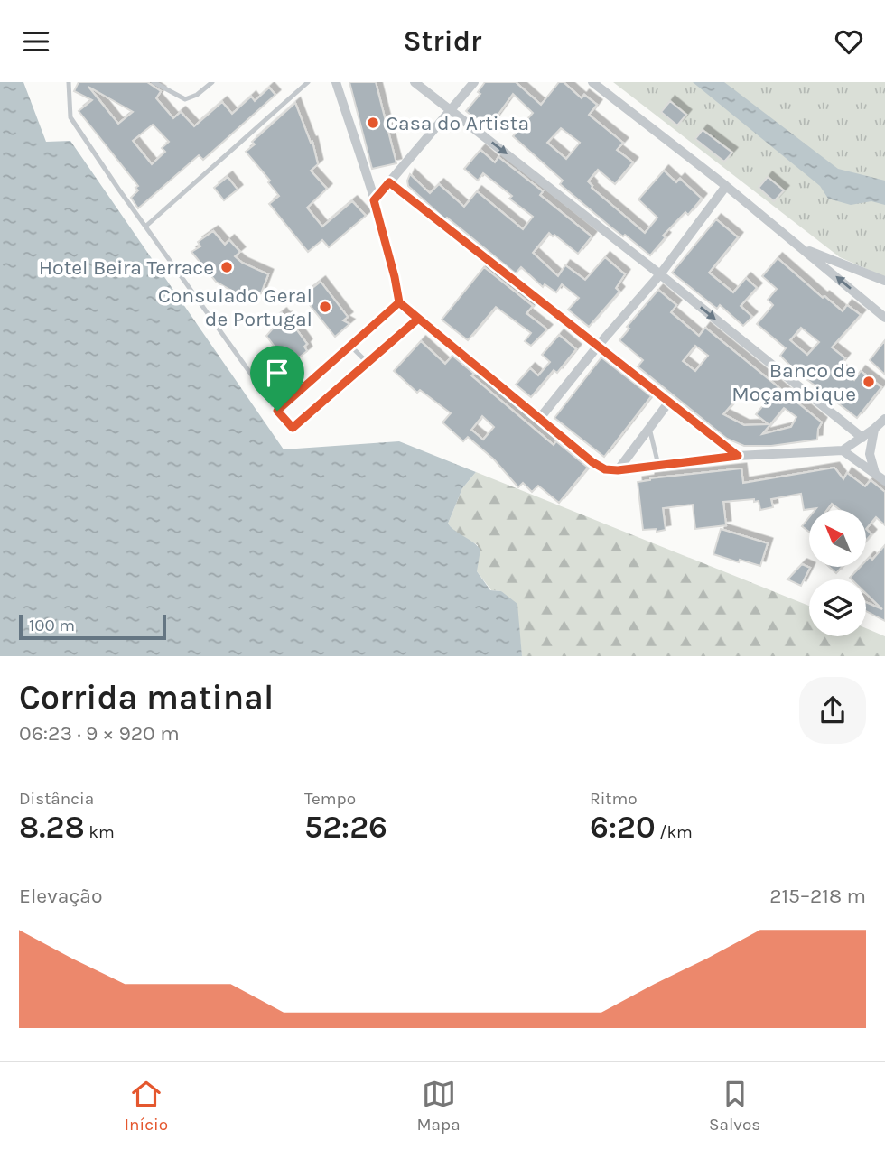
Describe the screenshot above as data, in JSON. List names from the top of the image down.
{
  "places": [
    "Casa do Artista",
    "Hotel Beira Terrace",
    "Consulado Geral de Portugal",
    "Banco de Moçambique"
  ],
  "scale_bar": "100 m",
  "north": "top left",
  "page": {
    "header": "Stridr",
    "scale": "100 m",
    "heading": ["Corrida matinal", "06:23 · 9 × 920 m"],
    "stats": [
      ["Distância", "8.28 km"],
      ["Tempo", "52:26"],
      ["Ritmo", "6:20 /km"]
    ],
    "chart": ["Elevação", "215–218 m"],
    "tabs": ["Início", "Mapa", "Salvos"]
  }
}
